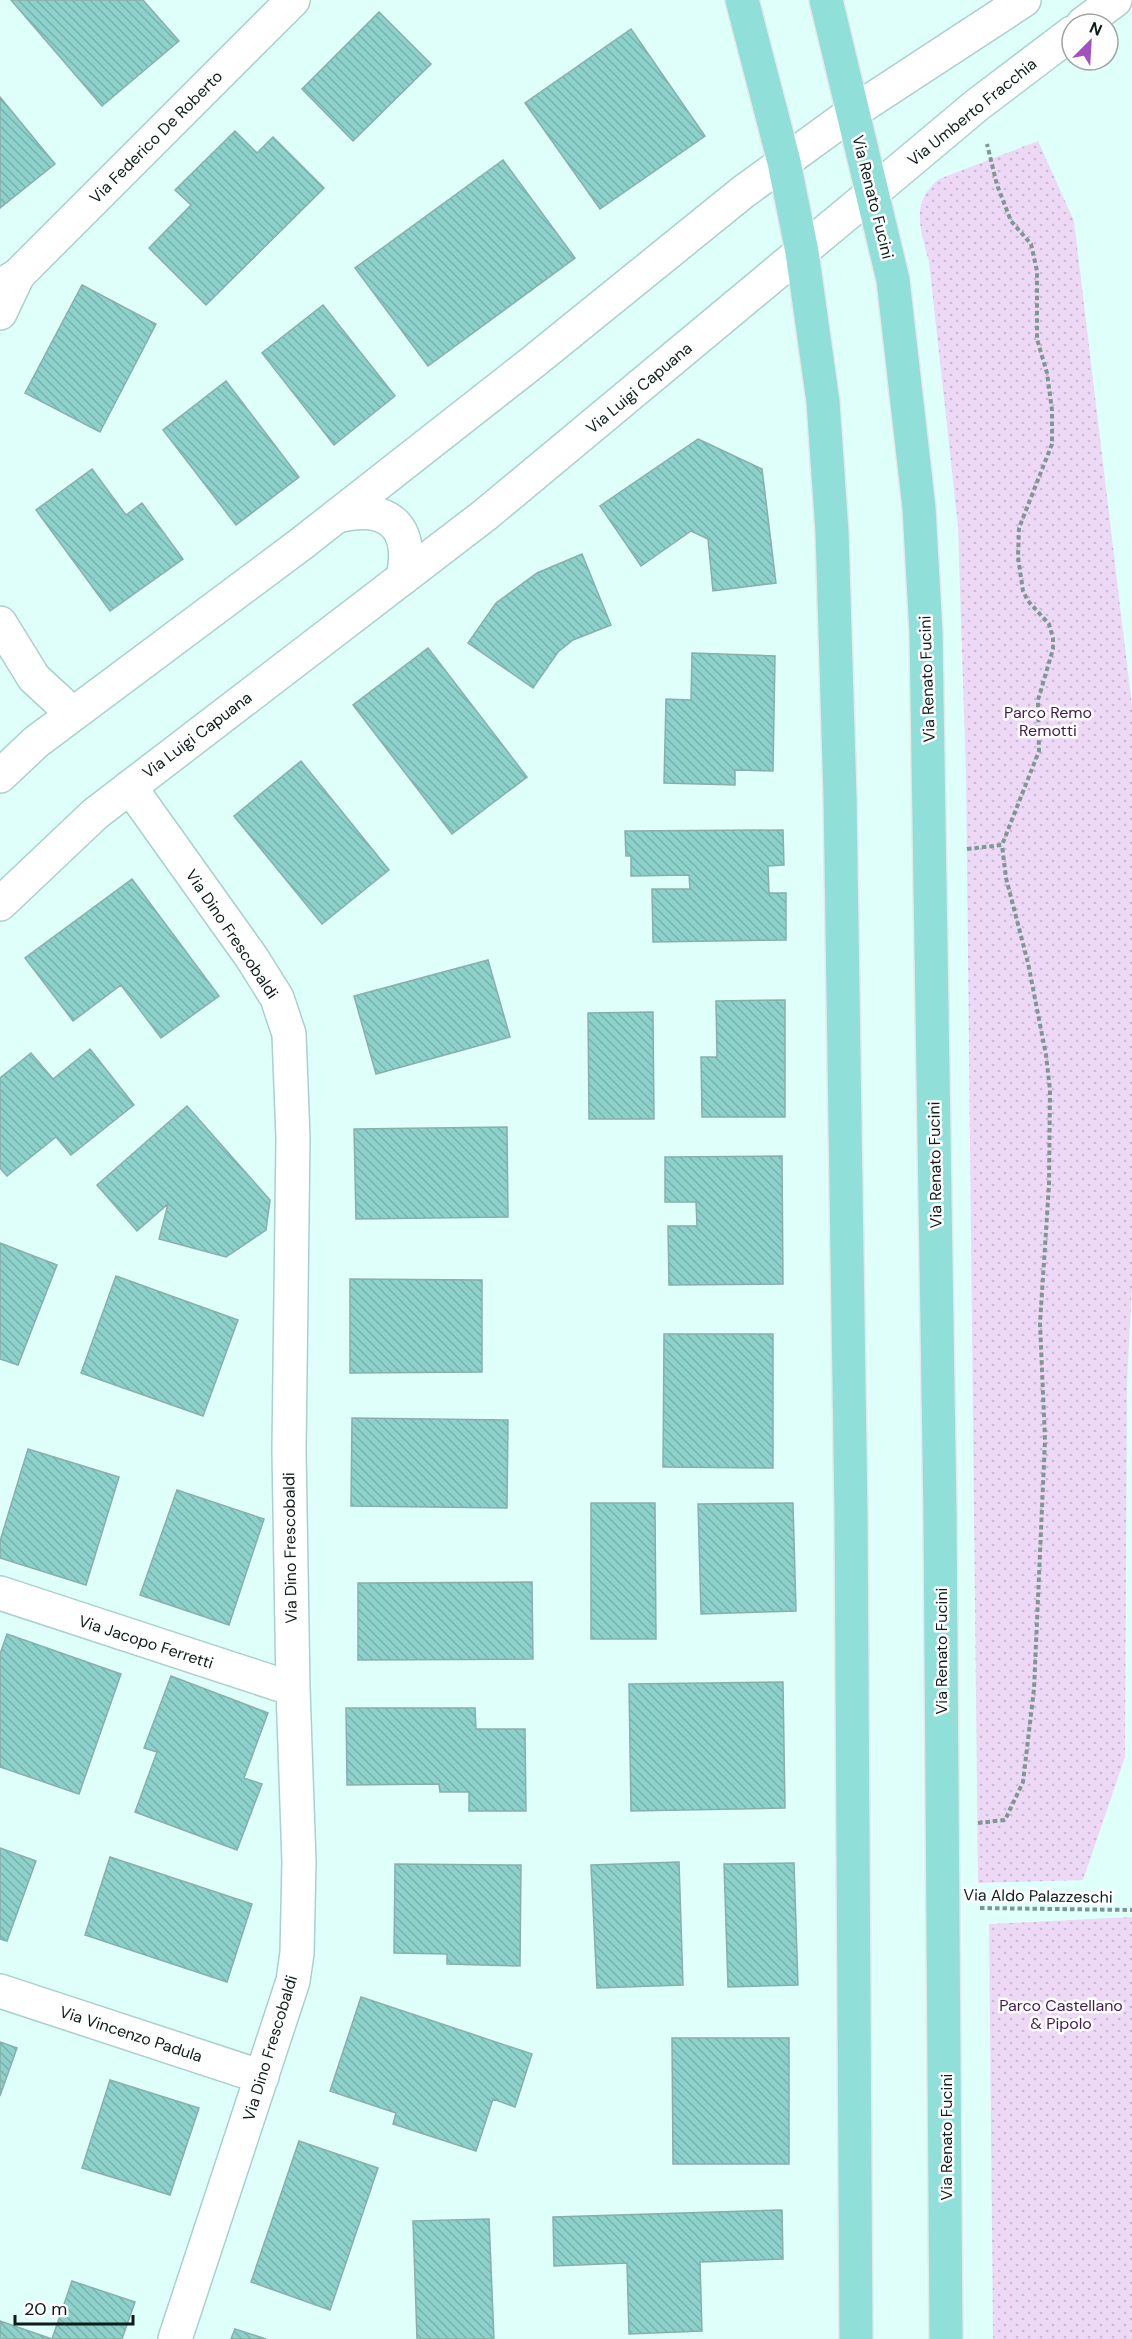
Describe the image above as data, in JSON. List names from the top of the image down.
{
  "streets": {
    "main road": ["Via Renato Fucini"],
    "street": [
      "Via Umberto Fracchia",
      "Via Federico De Roberto",
      "Via Luigi Capuana",
      "Via Dino Frescobaldi",
      "Via Jacopo Ferretti",
      "Via Vincenzo Padula"
    ],
    "path": ["Via Aldo Palazzeschi"]
  },
  "crossings": [
    ["Via Umberto Fracchia", "Via Renato Fucini"],
    ["Via Umberto Fracchia", "Via Luigi Capuana"],
    ["Via Renato Fucini", "Via Luigi Capuana"],
    ["Via Renato Fucini", "Via Aldo Palazzeschi"],
    ["Via Luigi Capuana", "Via Dino Frescobaldi"],
    ["Via Dino Frescobaldi", "Via Jacopo Ferretti"],
    ["Via Dino Frescobaldi", "Via Vincenzo Padula"]
  ],
  "parks": ["Parco Remo Remotti", "Parco Castellano & Pipolo"],
  "scale_bar": "20 m",
  "north": "top right"
}
